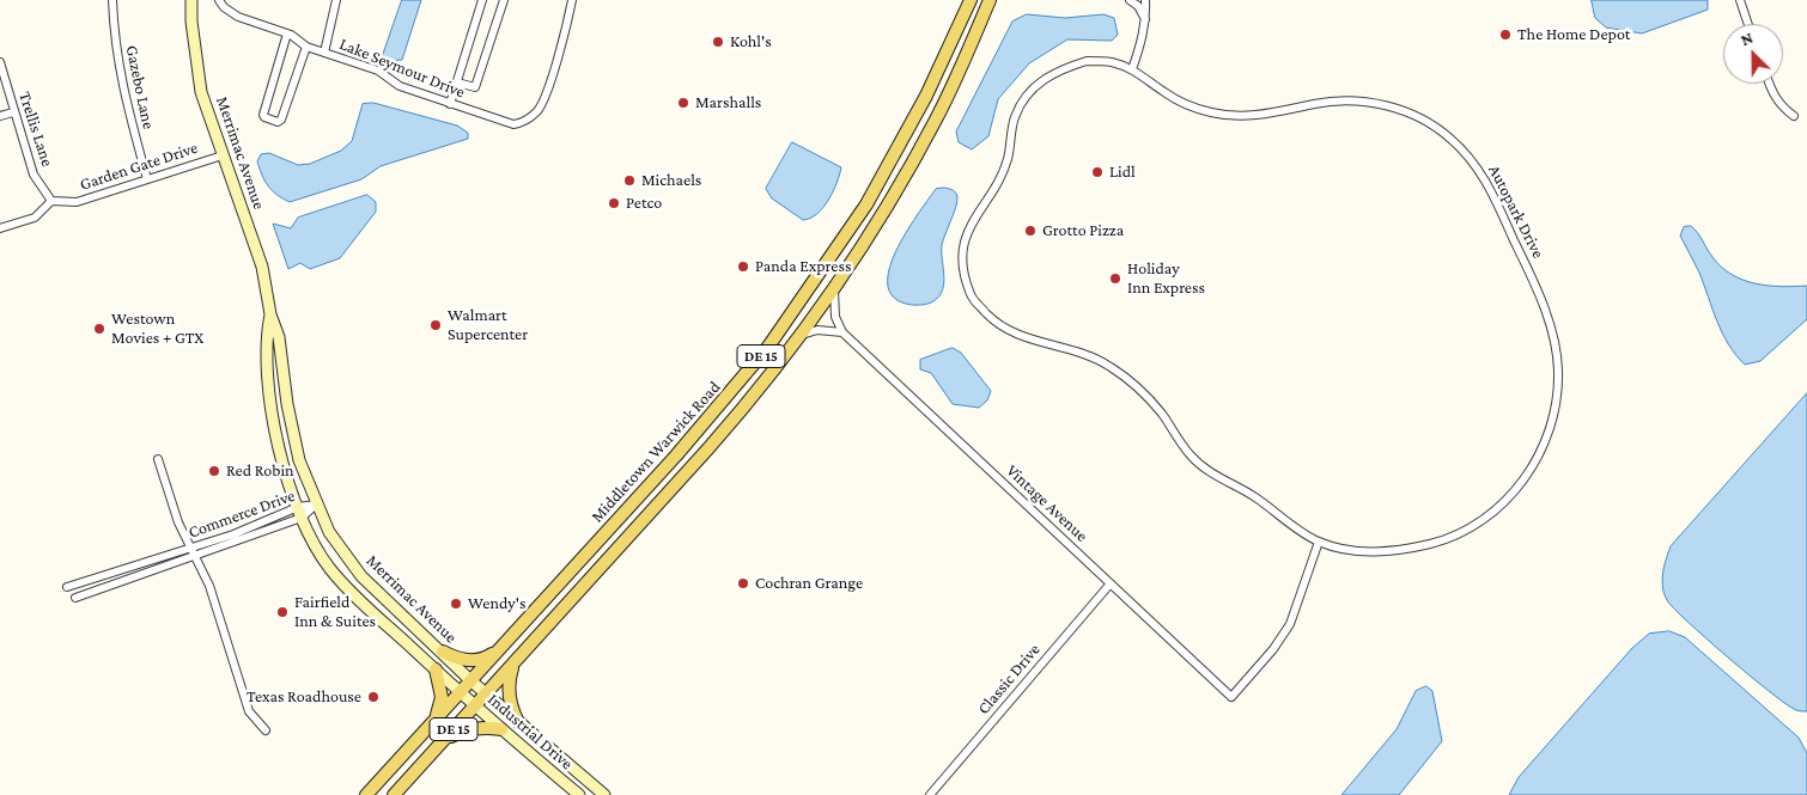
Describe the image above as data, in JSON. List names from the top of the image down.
{
  "streets": {
    "main road": ["DE 15", "Middletown Warwick Road"],
    "street": [
      "Lake Seymour Drive",
      "Gazebo Lane",
      "Trellis Lane",
      "Merrimac Avenue",
      "Garden Gate Drive",
      "Autopark Drive",
      "Vintage Avenue",
      "Commerce Drive",
      "Classic Drive",
      "Industrial Drive"
    ]
  },
  "crossings": [
    ["Gazebo Lane", "Garden Gate Drive"],
    ["Trellis Lane", "Garden Gate Drive"],
    ["Merrimac Avenue", "Garden Gate Drive"],
    ["Merrimac Avenue", "DE 15"],
    ["Merrimac Avenue", "Middletown Warwick Road"],
    ["Merrimac Avenue", "Commerce Drive"],
    ["Merrimac Avenue", "Industrial Drive"],
    ["Autopark Drive", "Vintage Avenue"],
    ["DE 15", "Industrial Drive"],
    ["Middletown Warwick Road", "Industrial Drive"],
    ["Vintage Avenue", "Classic Drive"]
  ],
  "places": [
    "The Home Depot",
    "Kohl's",
    "Marshalls",
    "Lidl",
    "Michaels",
    "Petco",
    "Grotto Pizza",
    "Panda Express",
    "Holiday Inn Express",
    "Walmart Supercenter",
    "Westown Movies + GTX",
    "Red Robin",
    "Cochran Grange",
    "Wendy's",
    "Fairfield Inn & Suites",
    "Texas Roadhouse"
  ],
  "north": "top left"
}
